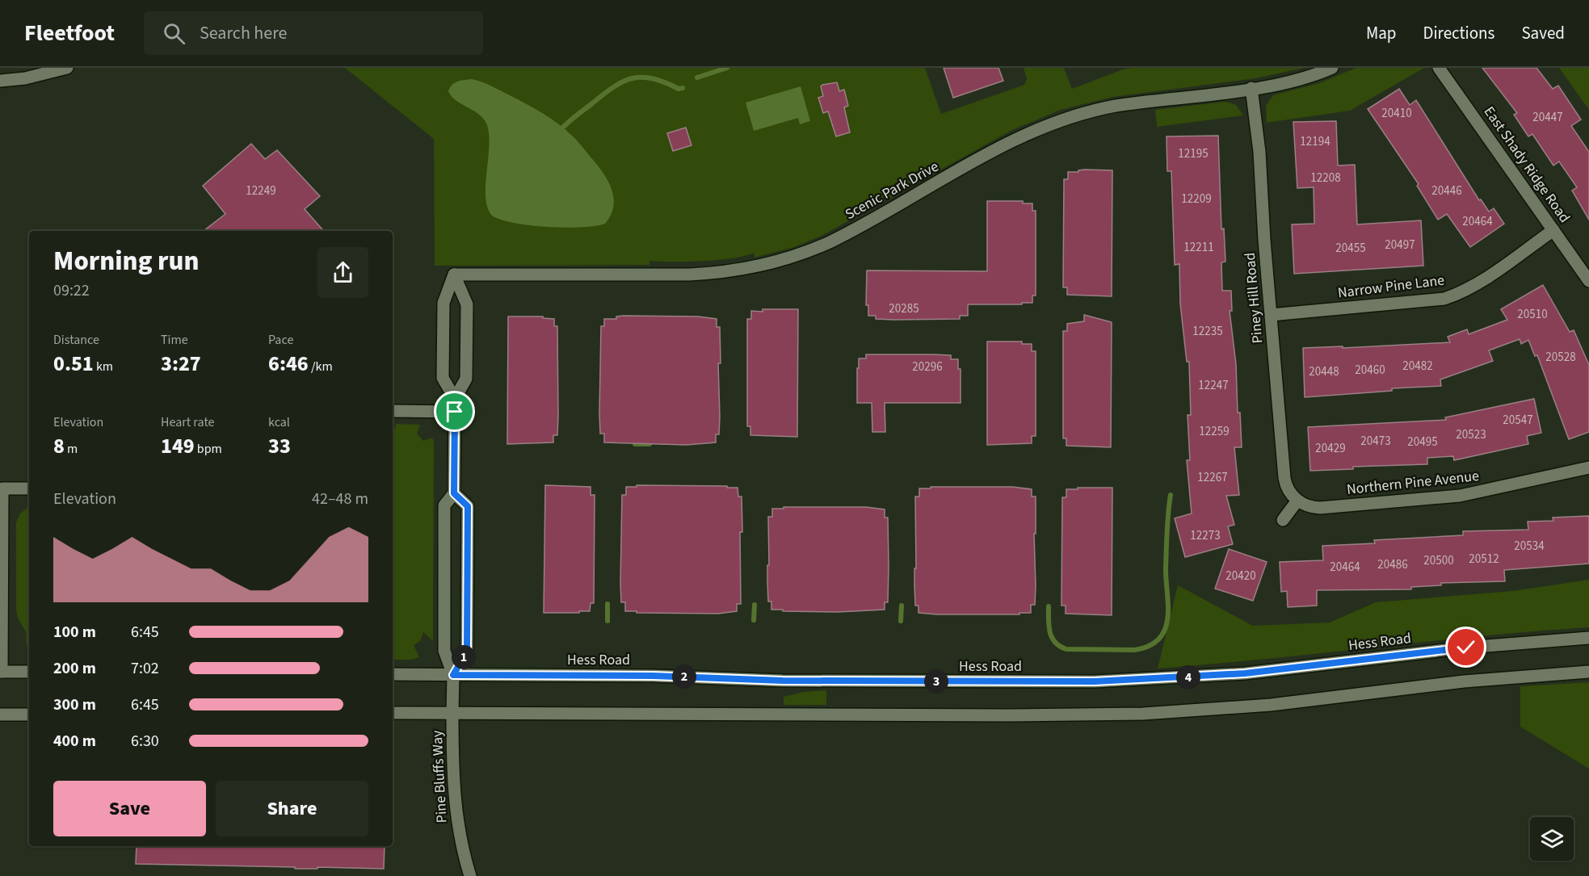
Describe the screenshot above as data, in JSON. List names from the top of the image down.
{
  "streets": {
    "street": [
      "East Shady Ridge Road",
      "Scenic Park Drive",
      "Narrow Pine Lane",
      "Piney Hill Road",
      "Northern Pine Avenue",
      "Hess Road",
      "Pine Bluffs Way"
    ]
  },
  "crossings": [
    ["East Shady Ridge Road", "Narrow Pine Lane"],
    ["Scenic Park Drive", "Piney Hill Road"],
    ["Scenic Park Drive", "Pine Bluffs Way"],
    ["Narrow Pine Lane", "Piney Hill Road"],
    ["Piney Hill Road", "Northern Pine Avenue"],
    ["Hess Road", "Pine Bluffs Way"]
  ],
  "house_numbers": [
    "20410",
    "20447",
    "12194",
    "12195",
    "12208",
    "12249",
    "20446",
    "12209",
    "20464",
    "20497",
    "12211",
    "20455",
    "20285",
    "20510",
    "12235",
    "20528",
    "20482",
    "20296",
    "20460",
    "20448",
    "12247",
    "20547",
    "12259",
    "20523",
    "20473",
    "20495",
    "20429",
    "12267",
    "12273",
    "20534",
    "20512",
    "20500",
    "20486",
    "20464",
    "20420"
  ],
  "page": {
    "header": "Fleetfoot",
    "search": "Search here",
    "nav": ["Map", "Directions", "Saved"],
    "heading": ["Morning run", "09:22"],
    "stats": [
      ["Distance", "0.51 km"],
      ["Time", "3:27"],
      ["Pace", "6:46 /km"],
      ["Elevation", "8 m"],
      ["Heart rate", "149 bpm"],
      ["kcal", "33"]
    ],
    "chart": ["Elevation", "42–48 m"],
    "list": [
      {
        "name": "100 m",
        "note": "6:45"
      },
      {
        "name": "200 m",
        "note": "7:02"
      },
      {
        "name": "300 m",
        "note": "6:45"
      },
      {
        "name": "400 m",
        "note": "6:30"
      }
    ],
    "pins": [
      "1",
      "2",
      "4",
      "3"
    ],
    "buttons": ["Save", "Share"]
  }
}
